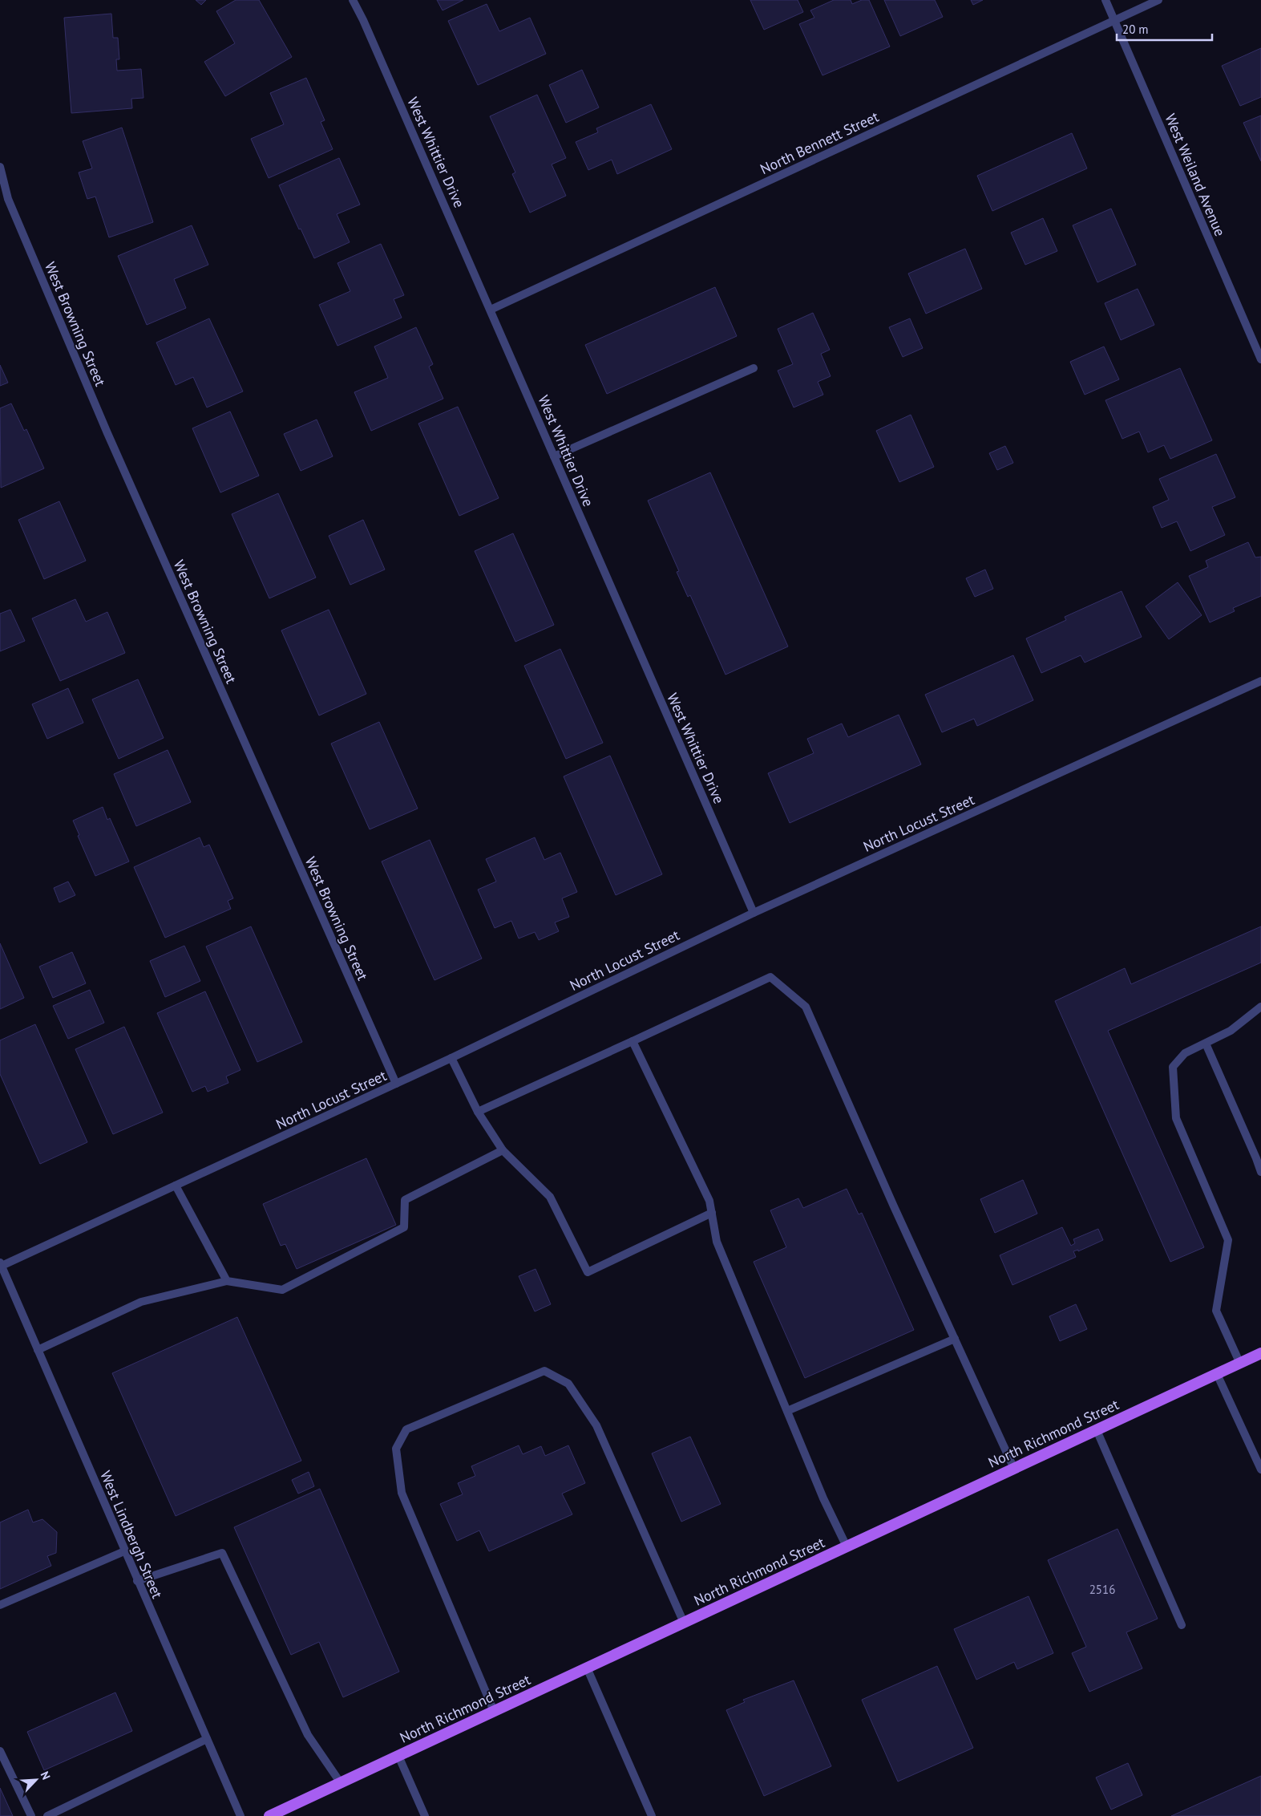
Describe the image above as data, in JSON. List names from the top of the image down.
{
  "streets": {
    "main road": ["North Richmond Street"],
    "street": [
      "North Bennett Street",
      "West Whittier Drive",
      "West Weiland Avenue",
      "West Browning Street",
      "North Locust Street",
      "West Lindbergh Street"
    ]
  },
  "crossings": [
    ["North Bennett Street", "West Whittier Drive"],
    ["North Bennett Street", "West Weiland Avenue"],
    ["West Whittier Drive", "North Locust Street"],
    ["West Browning Street", "North Locust Street"],
    ["North Locust Street", "West Lindbergh Street"]
  ],
  "house_numbers": ["2516"],
  "scale_bar": "20 m",
  "north": "top right"
}
